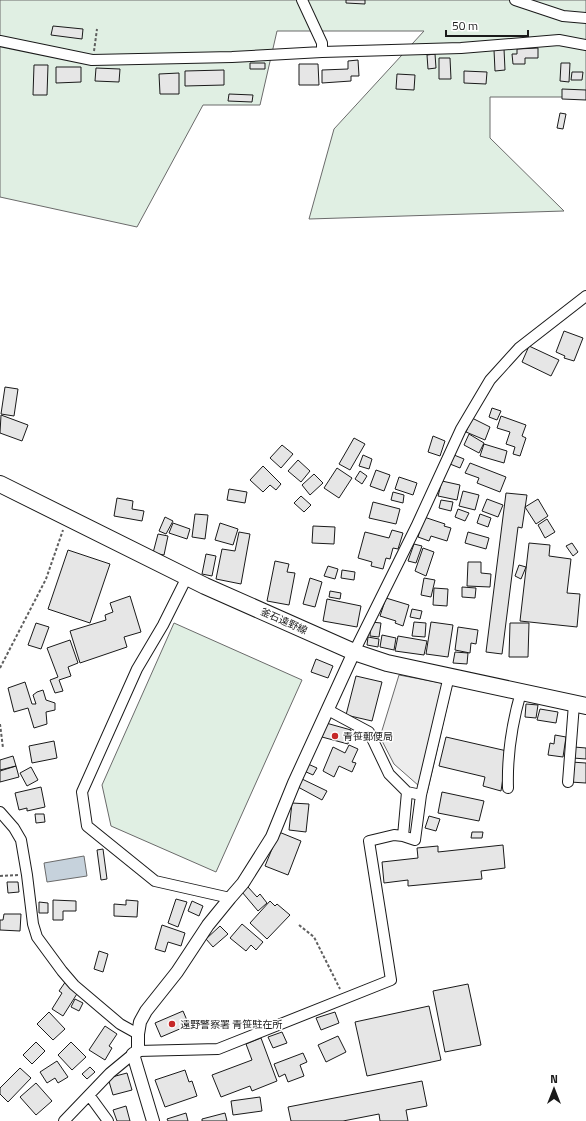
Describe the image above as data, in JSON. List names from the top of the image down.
{
  "streets": {
    "main road": ["釜石遠野線"]
  },
  "places": ["青笹郵便局", "遠野警察署 青笹駐在所"],
  "scale_bar": "50 m",
  "north": "top"
}
